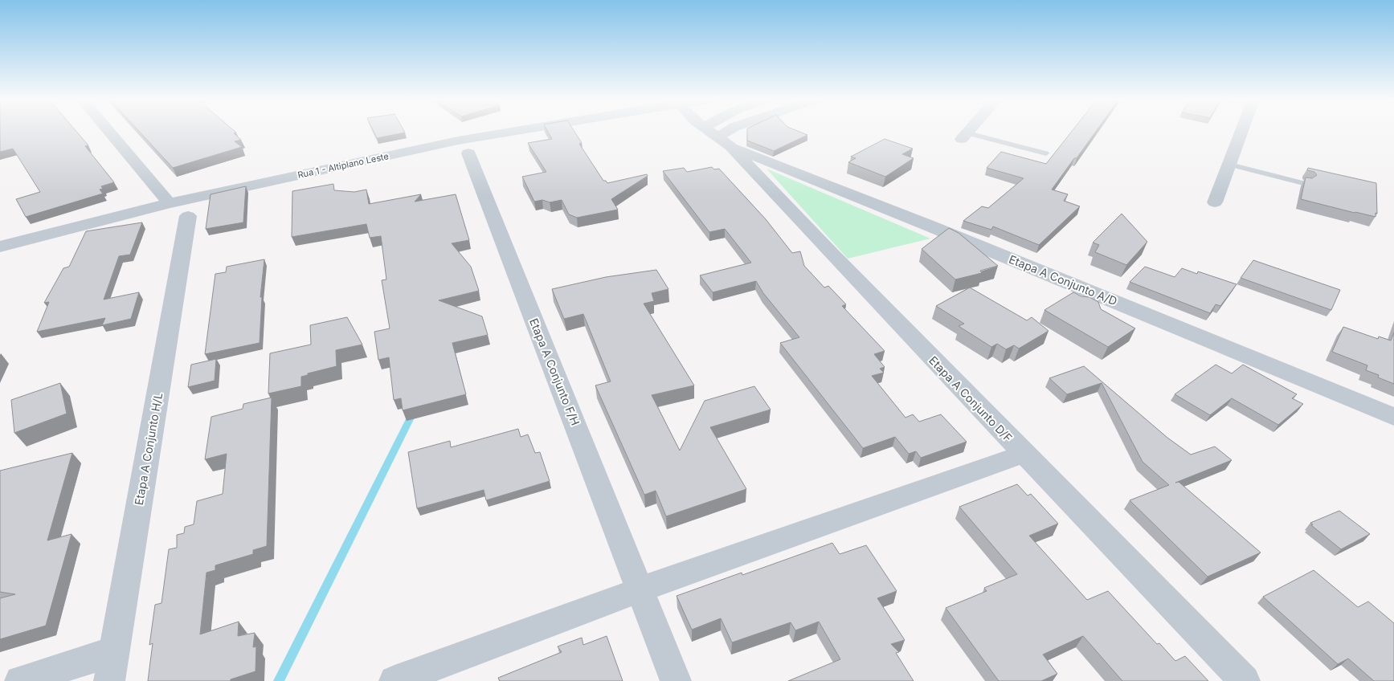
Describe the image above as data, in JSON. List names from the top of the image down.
{
  "streets": {
    "street": [
      "Rua 1 - Altiplano Leste",
      "Etapa A Conjunto A/D",
      "Etapa A Conjunto F/H",
      "Etapa A Conjunto D/F",
      "Etapa A Conjunto H/L"
    ]
  },
  "crossings": [
    ["Rua 1 - Altiplano Leste", "Etapa A Conjunto H/L"]
  ]
}
